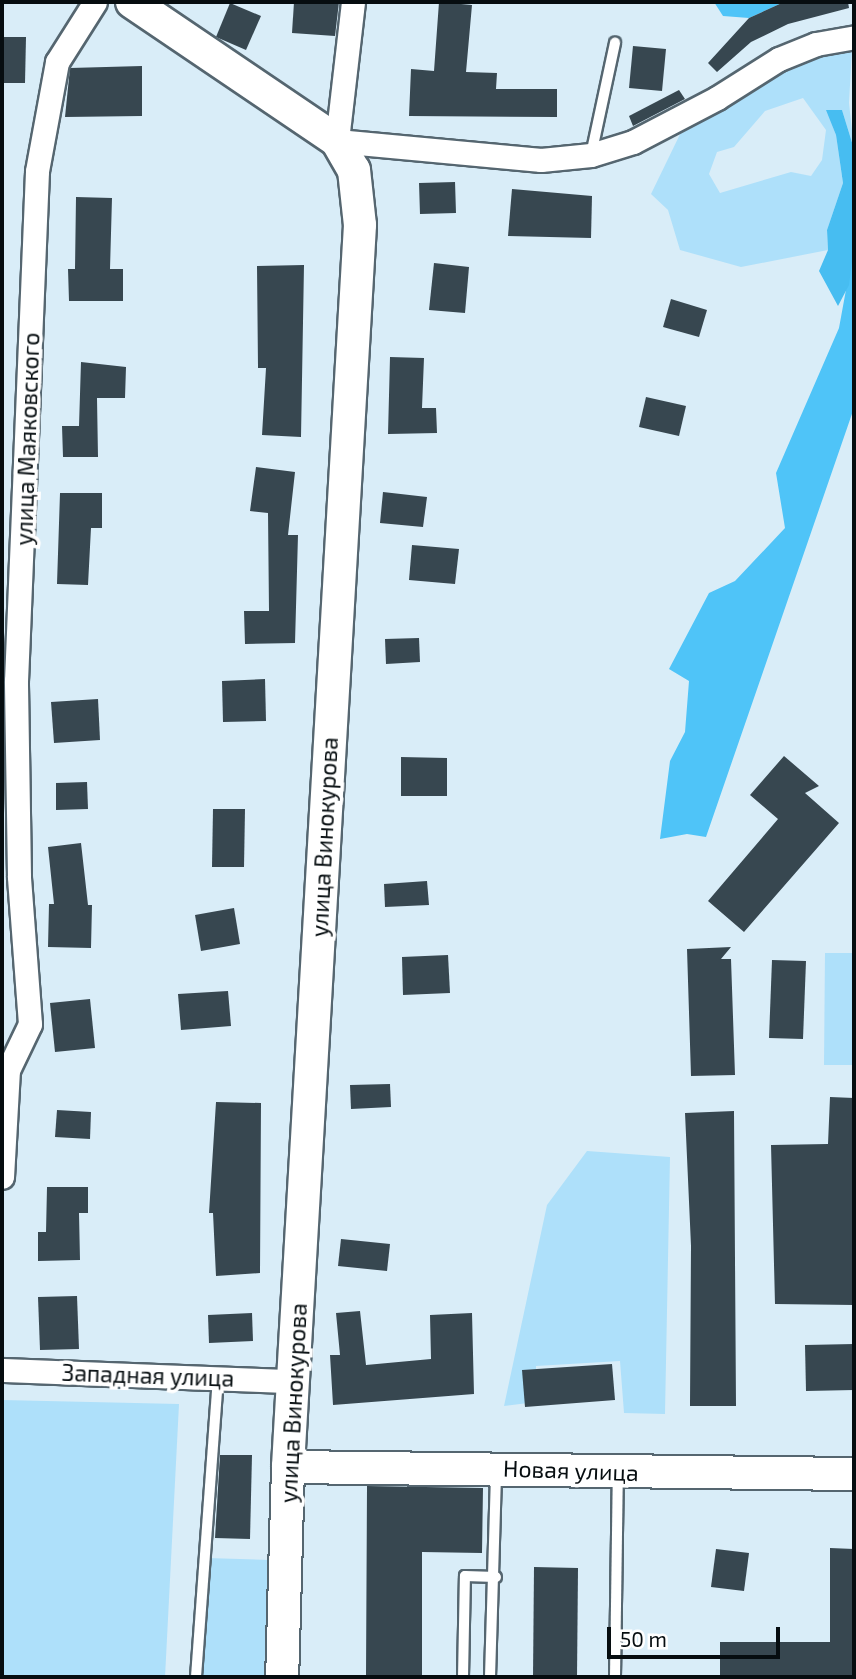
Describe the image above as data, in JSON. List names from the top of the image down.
{
  "streets": {
    "main road": ["улица Винокурова", "Новая улица"],
    "street": ["улица Маяковского", "Западная улица"]
  },
  "crossings": [
    ["улица Винокурова", "Западная улица"],
    ["улица Винокурова", "Новая улица"]
  ],
  "scale_bar": "50 m"
}
